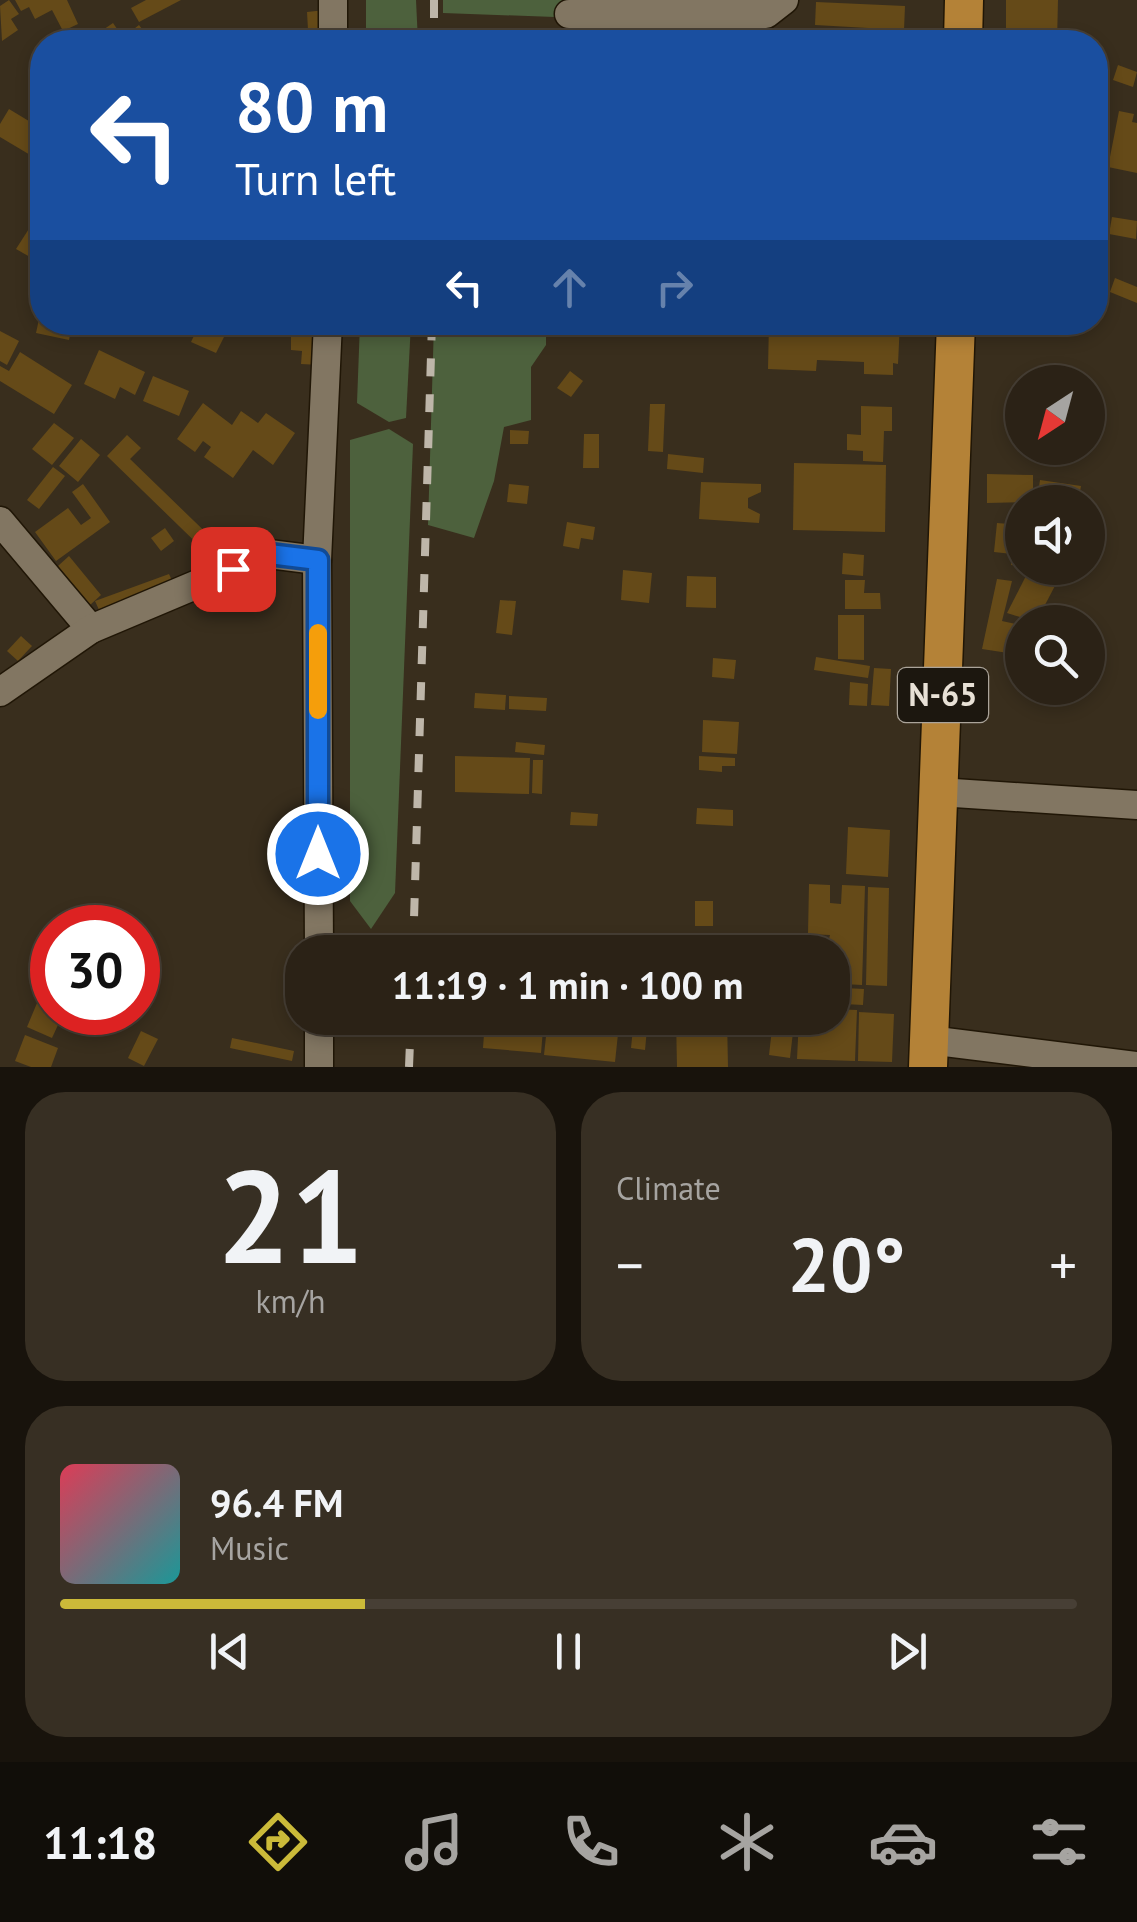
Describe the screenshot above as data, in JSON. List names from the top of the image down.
{
  "streets": {
    "highway": ["N-65"]
  },
  "north": "bottom left",
  "page": {
    "turn": ["80 m", "Turn left"],
    "limit": "30",
    "trip": "11:19 · 1 min · 100 m",
    "tile": [
      ["21", "km/h"],
      "Climate"
    ],
    "heat": ["−", "20°", "+"],
    "song": ["96.4 FM", "Music"],
    "tabs": "11:18"
  }
}
